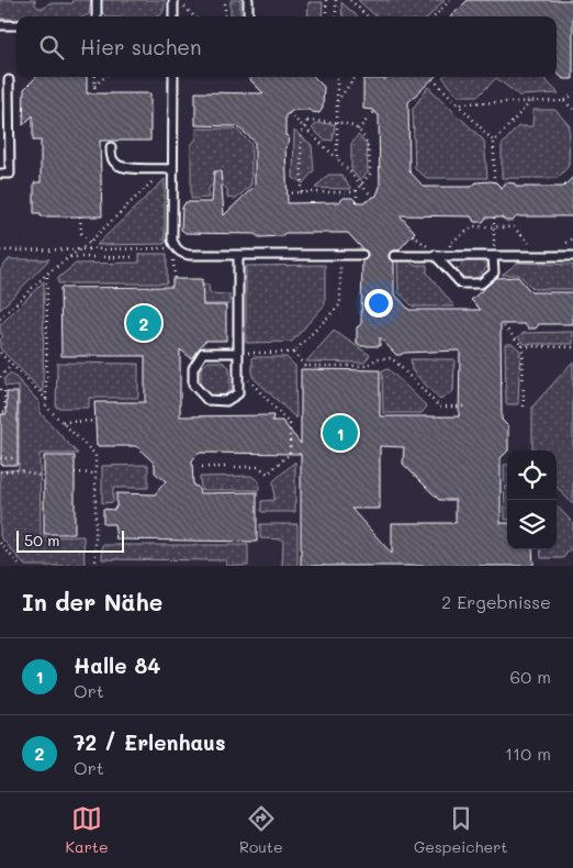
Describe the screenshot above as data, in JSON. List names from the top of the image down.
{
  "scale_bar": "50 m",
  "page": {
    "search": "Hier suchen",
    "pins": ["2", "1"],
    "scale": "50 m",
    "heading": ["In der Nähe", "2 Ergebnisse"],
    "list": [
      {
        "mark": "1",
        "name": "Halle 84",
        "note": "Ort",
        "value": "60 m"
      },
      {
        "mark": "2",
        "name": "72 / Erlenhaus",
        "note": "Ort",
        "value": "110 m"
      }
    ],
    "nav": ["Karte", "Route", "Gespeichert"]
  }
}
